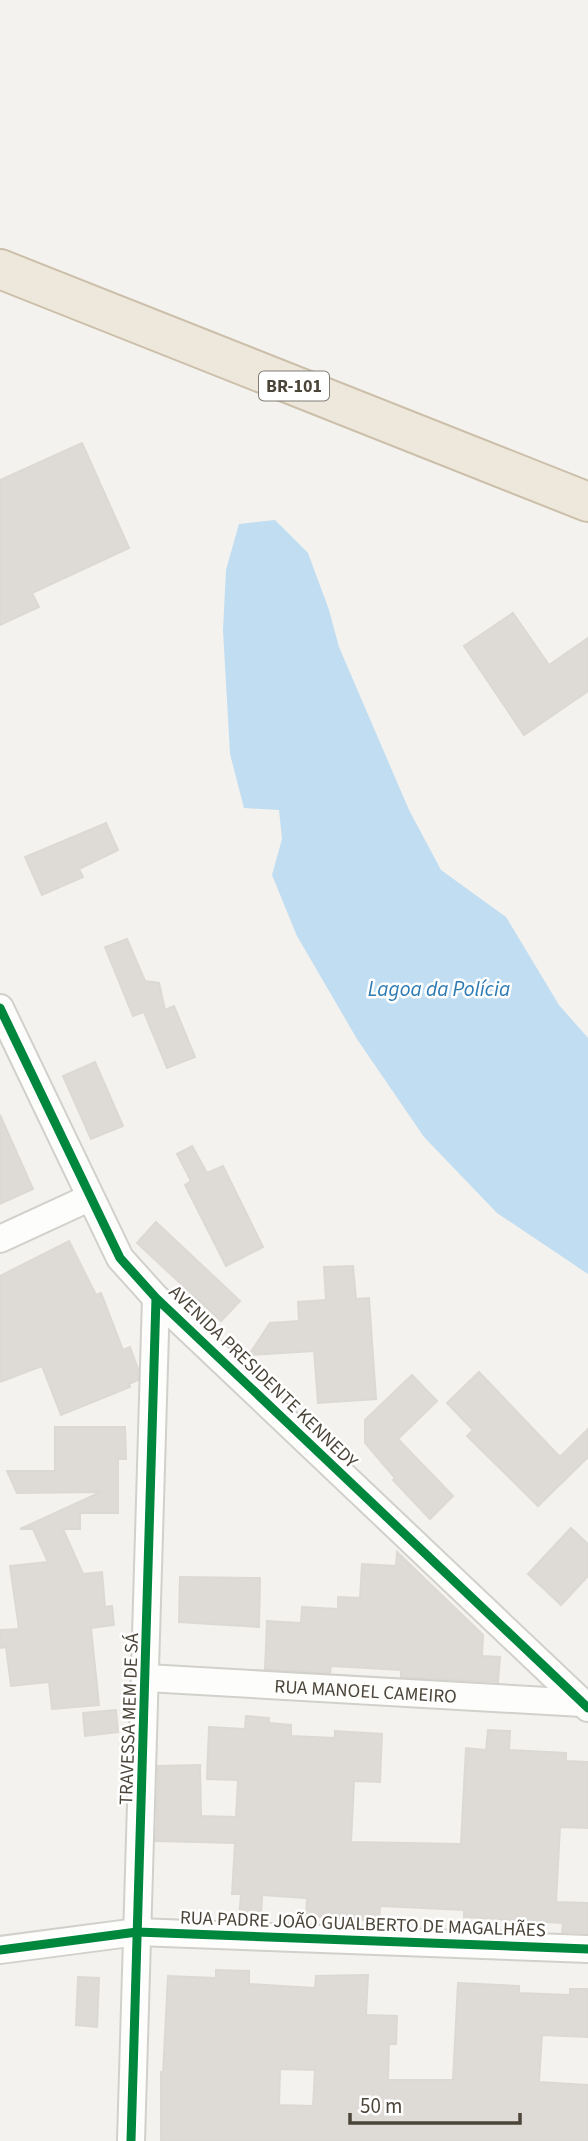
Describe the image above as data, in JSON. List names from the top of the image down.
{
  "streets": {
    "highway": ["BR-101"],
    "street": [
      "AVENIDA PRESIDENTE KENNEDY",
      "RUA MANOEL CAMEIRO",
      "TRAVESSA MEM DE SÁ",
      "RUA PADRE JOÃO GUALBERTO DE MAGALHÃES"
    ]
  },
  "crossings": [
    ["AVENIDA PRESIDENTE KENNEDY", "RUA MANOEL CAMEIRO"],
    ["AVENIDA PRESIDENTE KENNEDY", "TRAVESSA MEM DE SÁ"],
    ["RUA MANOEL CAMEIRO", "TRAVESSA MEM DE SÁ"],
    ["TRAVESSA MEM DE SÁ", "RUA PADRE JOÃO GUALBERTO DE MAGALHÃES"]
  ],
  "water": ["Lagoa da Polícia"],
  "scale_bar": "50 m"
}
